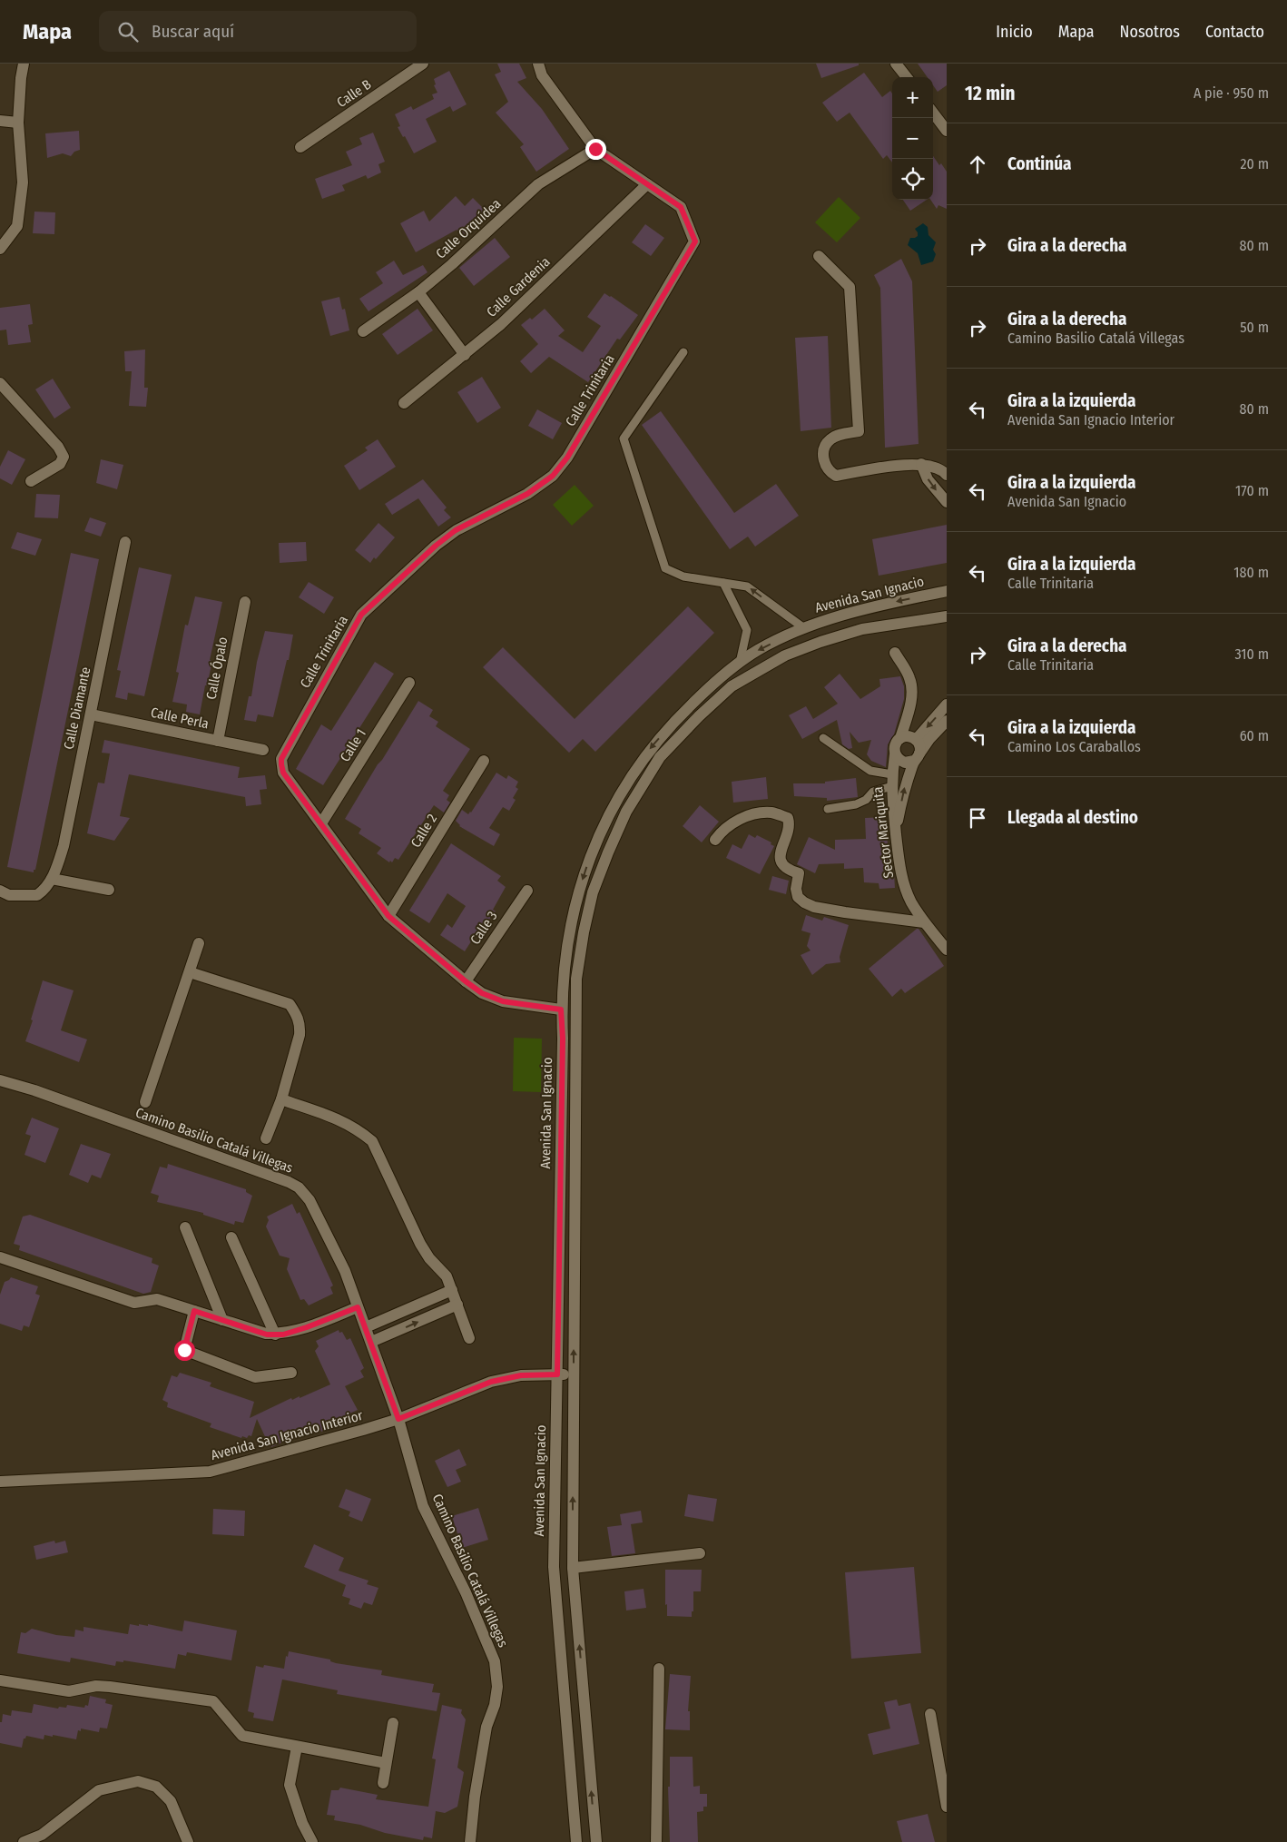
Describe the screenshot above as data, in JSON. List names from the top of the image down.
{
  "streets": {
    "street": [
      "Calle B",
      "Calle Orquídea",
      "Calle Gardenia",
      "Calle Trinitaria",
      "Avenida San Ignacio",
      "Calle Ópalo",
      "Calle Diamante",
      "Calle Perla",
      "Calle 1",
      "Calle 2",
      "Sector Mariquita",
      "Calle 3",
      "Camino Basilio Catalá Villegas",
      "Avenida San Ignacio Interior"
    ]
  },
  "crossings": [
    ["Calle Gardenia", "Calle Trinitaria"],
    ["Calle Trinitaria", "Avenida San Ignacio"],
    ["Calle Trinitaria", "Calle 1"],
    ["Calle Trinitaria", "Calle 2"],
    ["Calle Trinitaria", "Calle 3"],
    ["Avenida San Ignacio", "Avenida San Ignacio Interior"],
    ["Calle Ópalo", "Calle Perla"],
    ["Calle Diamante", "Calle Perla"],
    ["Camino Basilio Catalá Villegas", "Avenida San Ignacio Interior"]
  ],
  "page": {
    "header": "Mapa",
    "search": "Buscar aquí",
    "nav": [
      "Inicio",
      "Mapa",
      "Nosotros",
      "Contacto"
    ],
    "heading": ["12 min", "A pie · 950 m"],
    "map_buttons": ["+", "−"],
    "list": [
      ["Continúa", "20 m"],
      ["Gira a la derecha", "80 m"],
      ["Gira a la derecha", "Camino Basilio Catalá Villegas", "50 m"],
      ["Gira a la izquierda", "Avenida San Ignacio Interior", "80 m"],
      ["Gira a la izquierda", "Avenida San Ignacio", "170 m"],
      ["Gira a la izquierda", "Calle Trinitaria", "180 m"],
      ["Gira a la derecha", "Calle Trinitaria", "310 m"],
      ["Gira a la izquierda", "Camino Los Caraballos", "60 m"],
      "Llegada al destino"
    ]
  }
}
